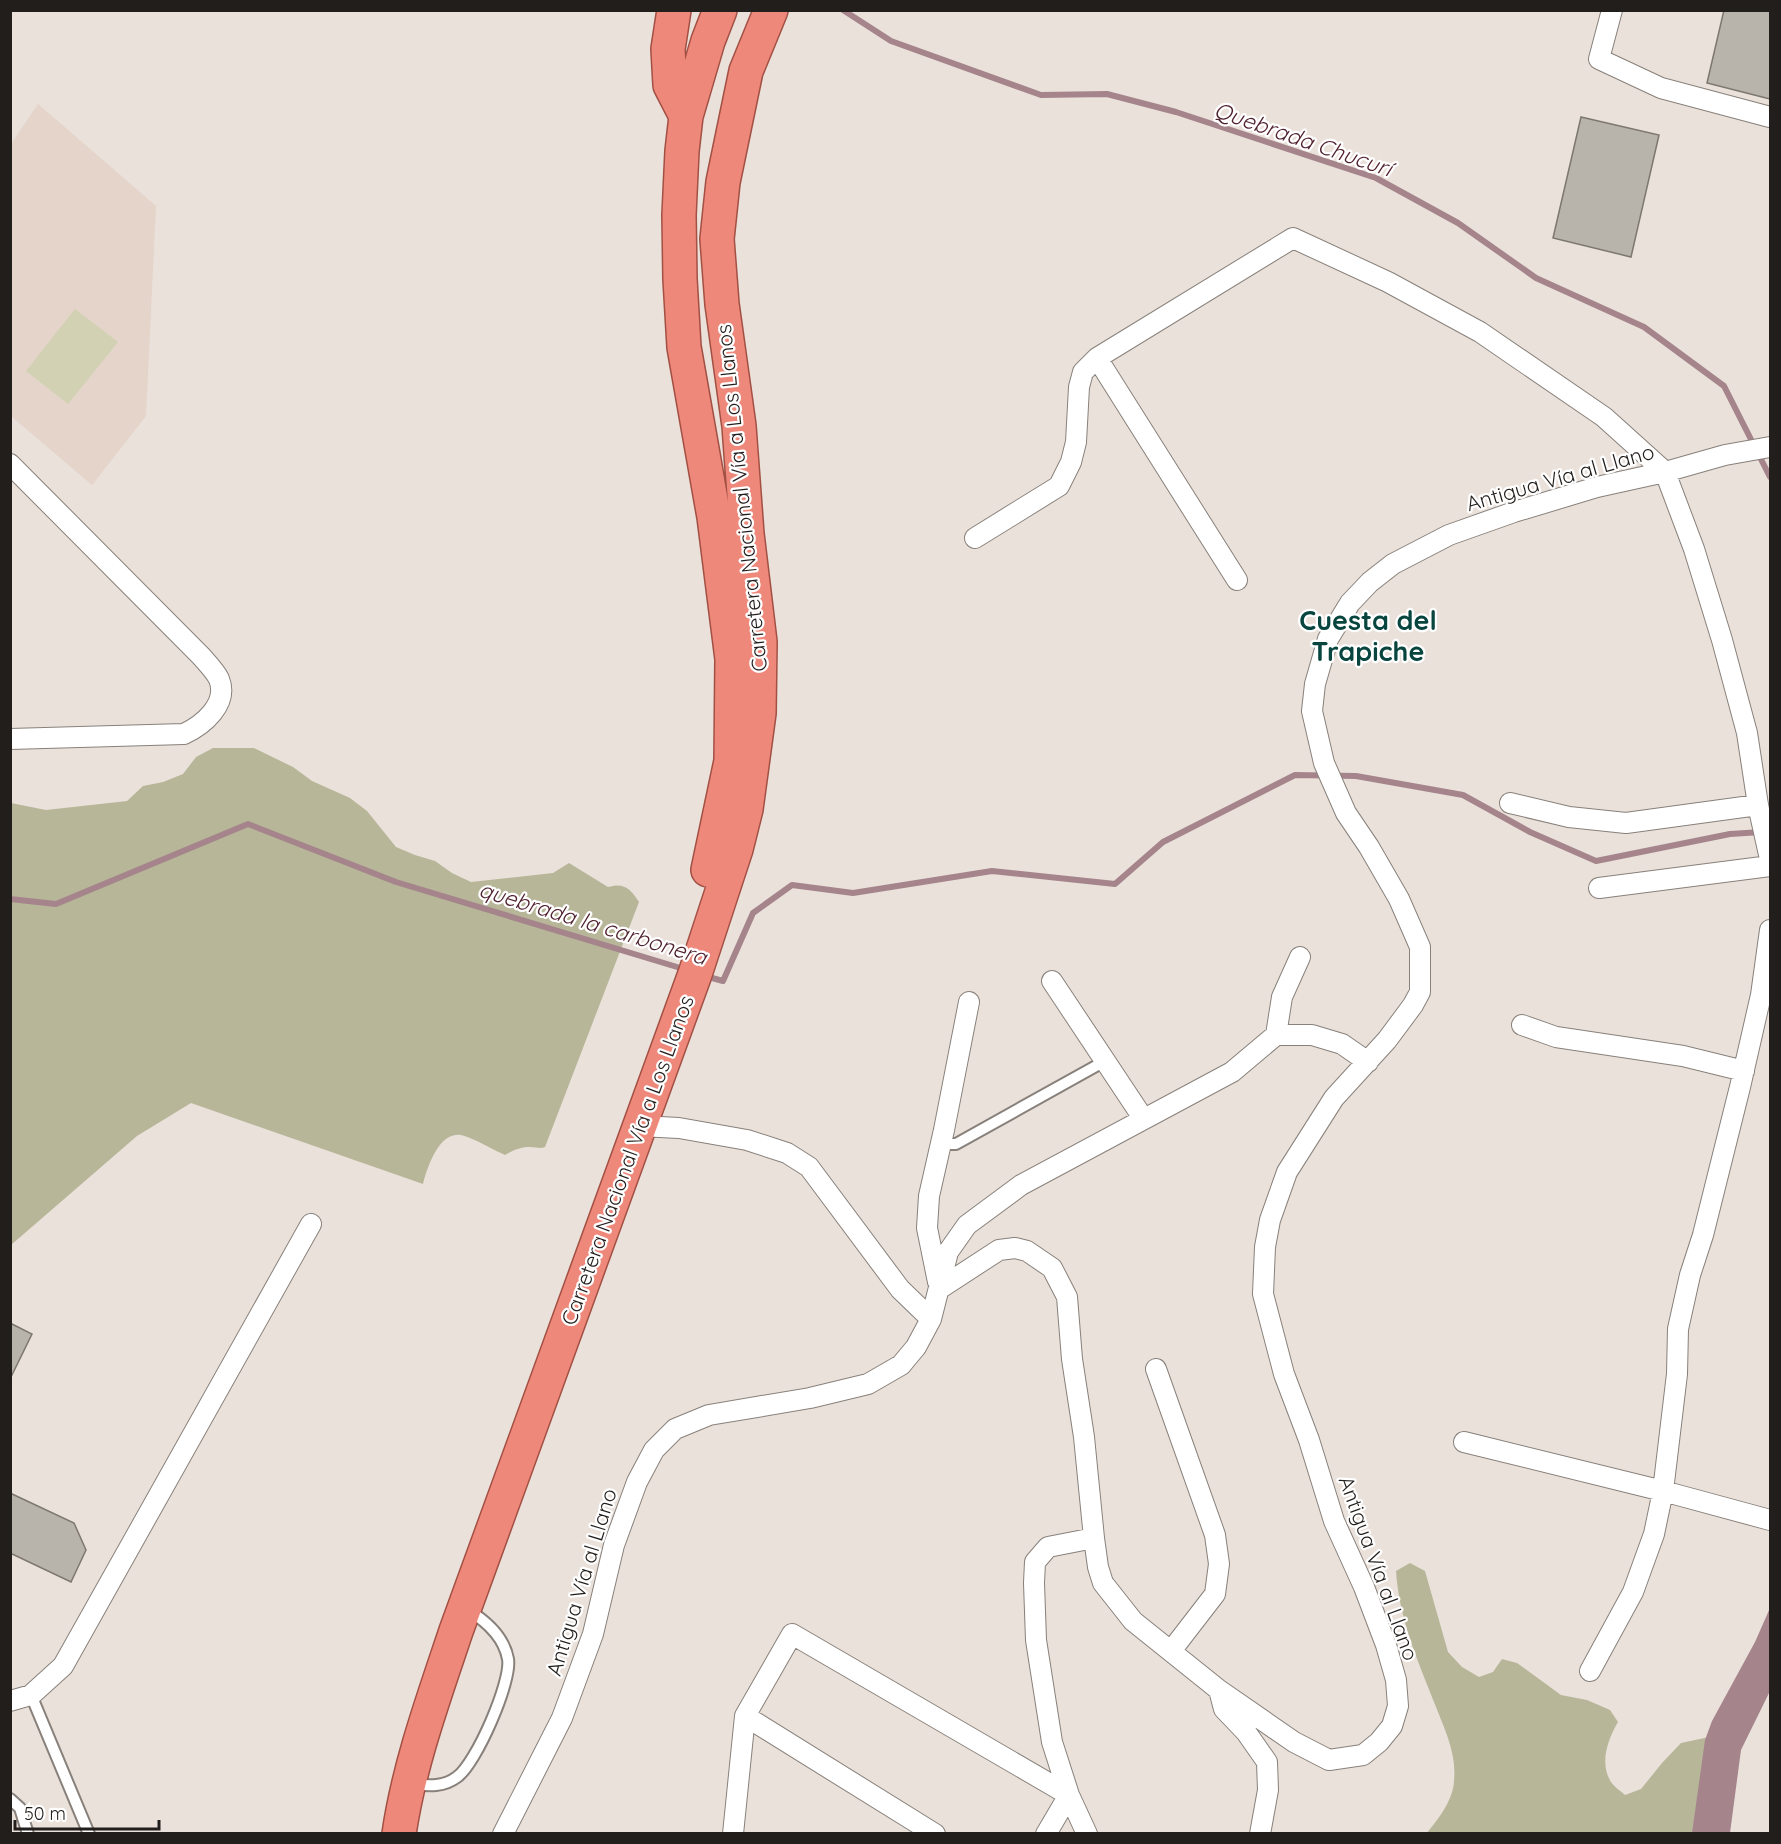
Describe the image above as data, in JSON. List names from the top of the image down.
{
  "streets": {
    "highway": ["Carretera Nacional Vía a Los Llanos"],
    "street": ["Antigua Vía al Llano"]
  },
  "districts": ["Cuesta del Trapiche"],
  "water": ["Quebrada Chucurí", "quebrada la carbonera"],
  "scale_bar": "50 m"
}
